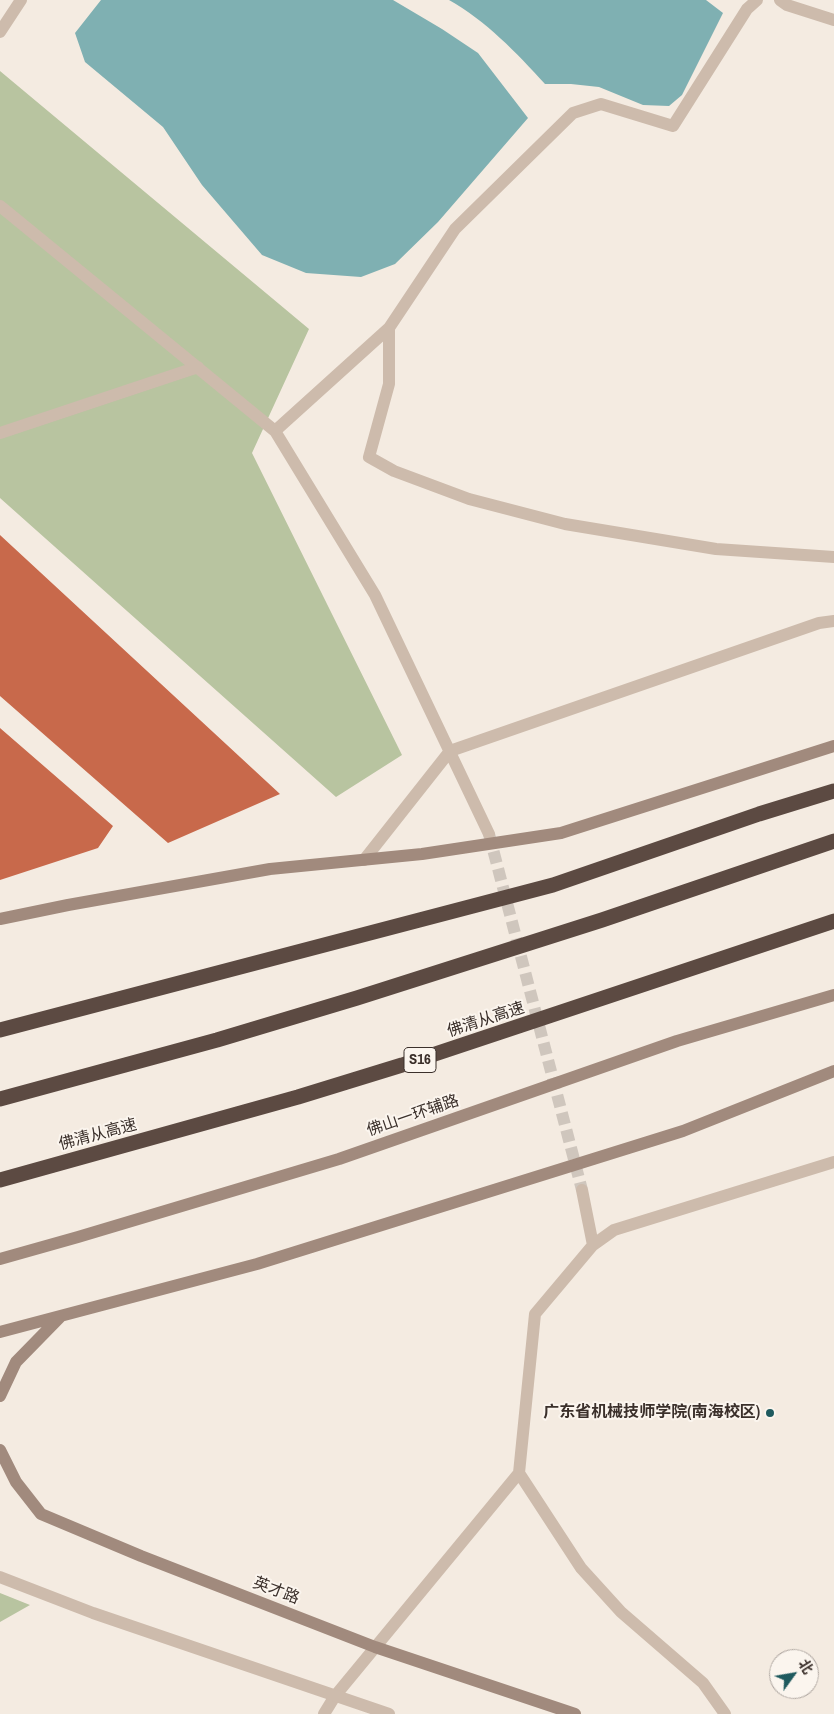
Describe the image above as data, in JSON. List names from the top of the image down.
{
  "streets": {
    "highway": ["佛清从高速", "S16"],
    "main road": ["佛山一环辅路", "英才路"]
  },
  "places": ["广东省机械技师学院(南海校区)"],
  "north": "top right"
}
